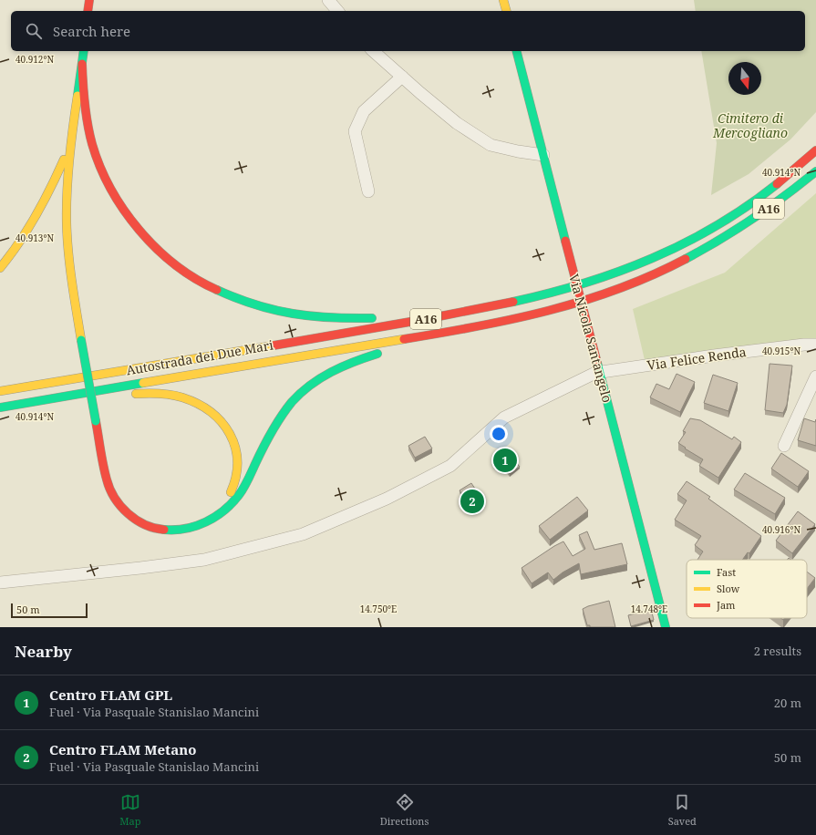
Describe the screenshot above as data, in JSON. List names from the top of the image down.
{
  "streets": {
    "main road": ["A16", "Via Nicola Santangelo", "Autostrada dei Due Mari"],
    "street": ["Via Felice Renda"]
  },
  "crossings": [
    ["Via Nicola Santangelo", "Via Felice Renda"]
  ],
  "parks": ["Cimitero di Mercogliano"],
  "legend": ["Fast", "Slow", "Jam"],
  "scale_bar": "50 m",
  "north": "bottom",
  "page": {
    "search": "Search here",
    "pins": ["1", "2"],
    "scale": "50 m",
    "heading": ["Nearby", "2 results"],
    "list": [
      {
        "mark": "1",
        "name": "Centro FLAM GPL",
        "note": "Fuel · Via Pasquale Stanislao Mancini",
        "value": "20 m"
      },
      {
        "mark": "2",
        "name": "Centro FLAM Metano",
        "note": "Fuel · Via Pasquale Stanislao Mancini",
        "value": "50 m"
      }
    ],
    "nav": ["Map", "Directions", "Saved"]
  },
  "coordinates": [
    "40.912°N",
    "40.914°N",
    "40.913°N",
    "40.915°N",
    "40.916°N",
    "14.750°E",
    "14.748°E"
  ]
}
